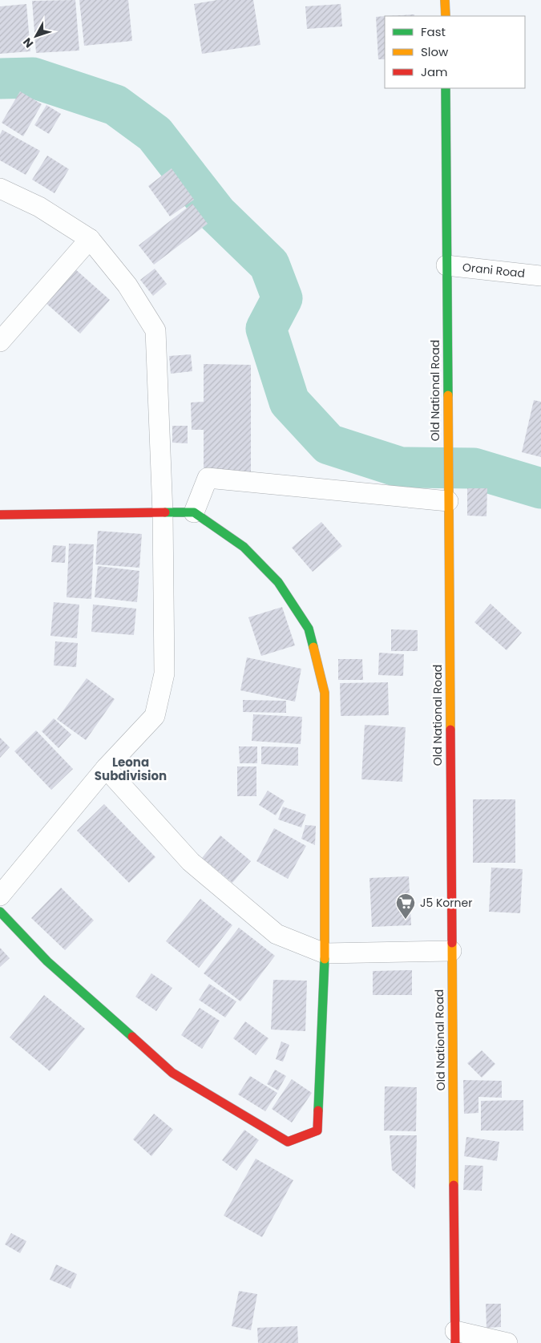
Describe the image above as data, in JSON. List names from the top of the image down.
{
  "streets": {
    "main road": ["Old National Road"],
    "street": ["Orani Road"]
  },
  "crossings": [
    ["Orani Road", "Old National Road"]
  ],
  "districts": ["Leona Subdivision"],
  "places": {
    "supermarket": ["J5 Korner"]
  },
  "legend": ["Fast", "Slow", "Jam"],
  "north": "bottom left"
}
